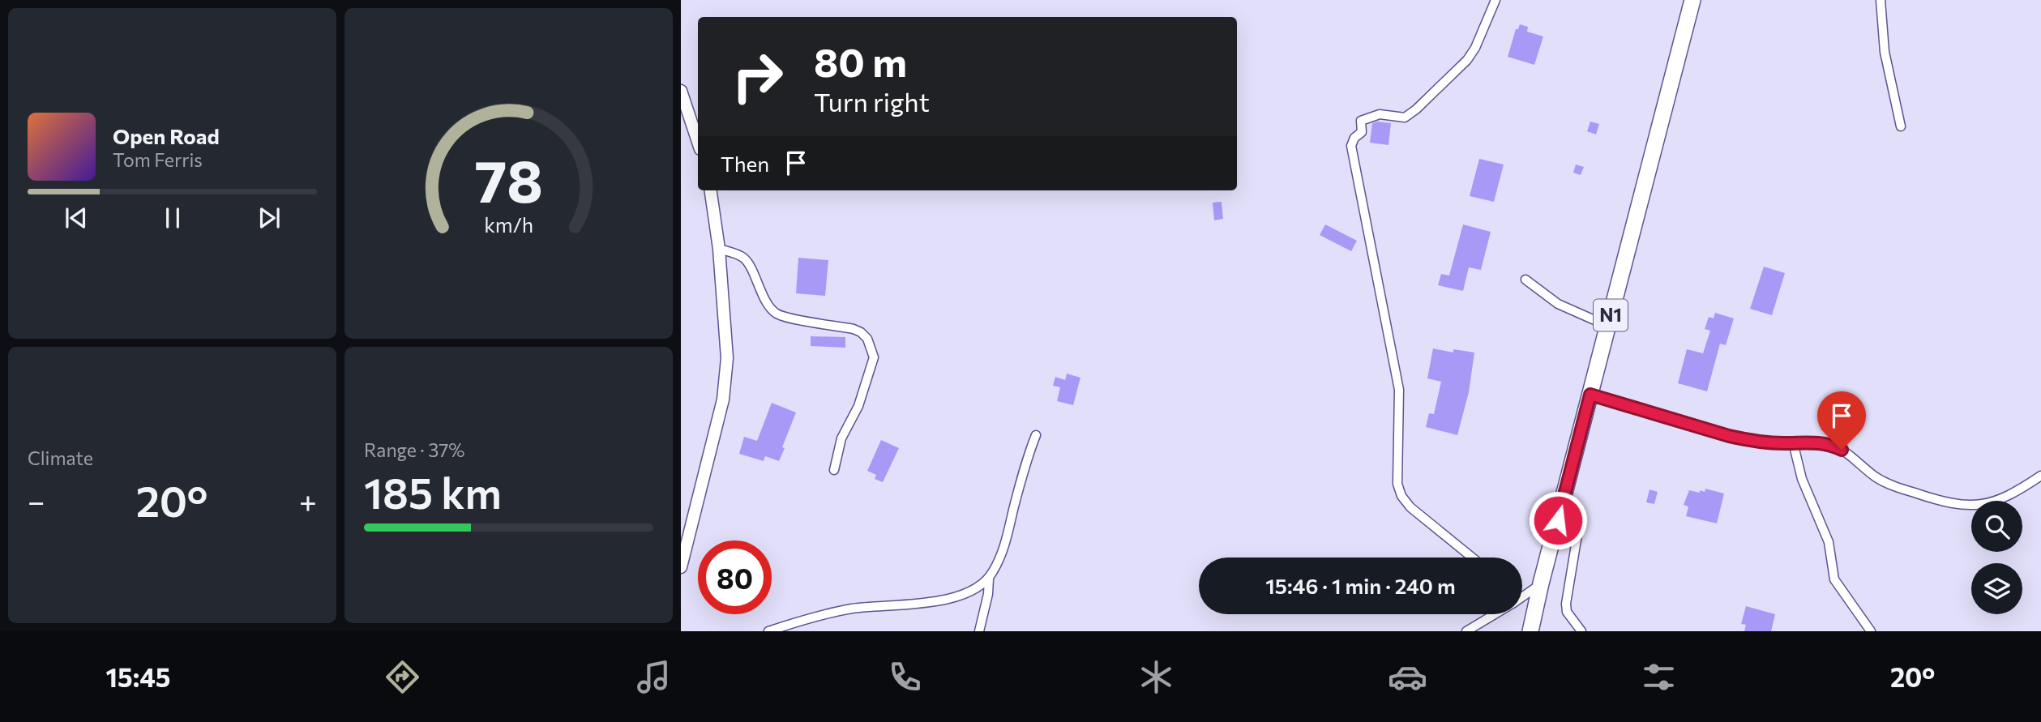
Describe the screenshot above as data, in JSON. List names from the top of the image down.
{
  "streets": {
    "highway": ["N1"]
  },
  "page": {
    "turn": ["80 m", "Turn right"],
    "song": ["Open Road", "Tom Ferris"],
    "then": "Then",
    "tile": [
      "Climate",
      ["Range · 37%", "185 km"]
    ],
    "heat": ["−", "20°", "+"],
    "limit": "80",
    "trip": "15:46 · 1 min · 240 m",
    "tabs": ["15:45", "20°"],
    "gauge": ["78", "km/h"]
  }
}
